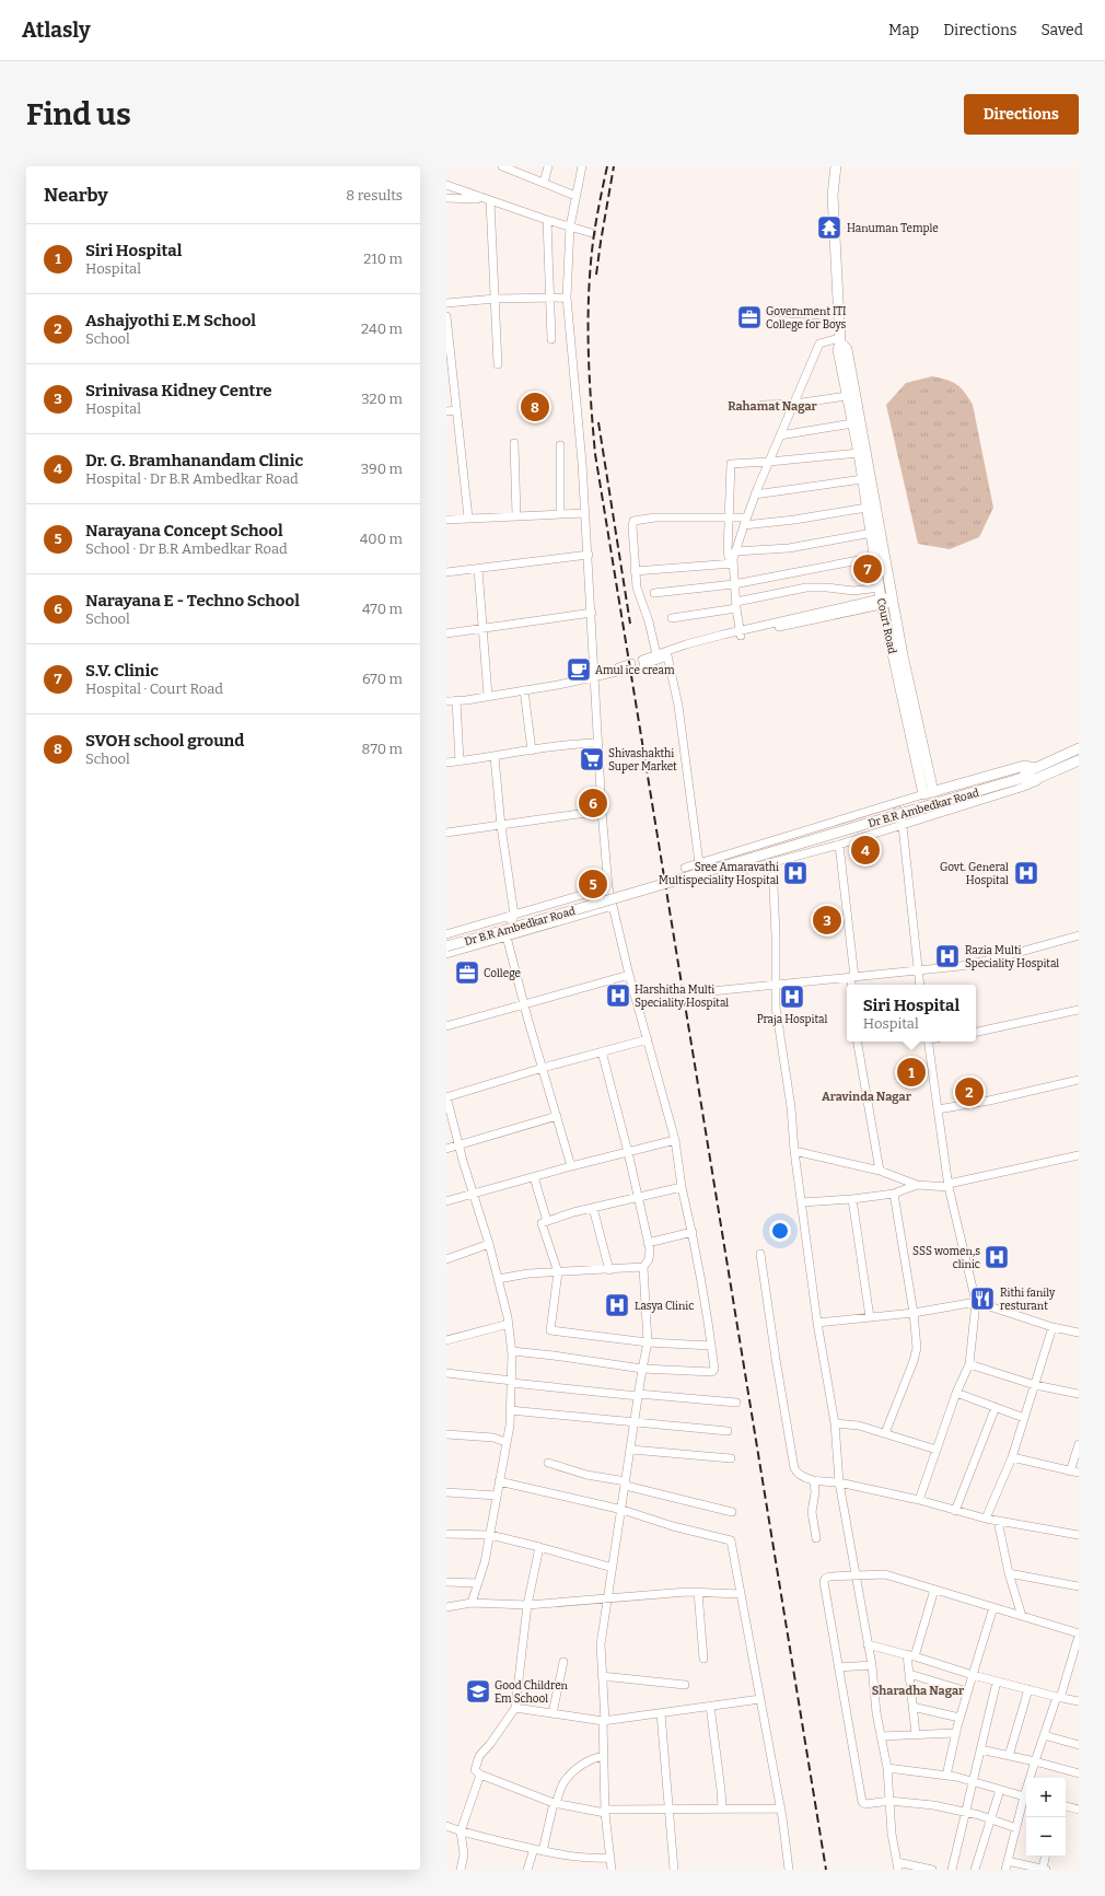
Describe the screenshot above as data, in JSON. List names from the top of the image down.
{
  "streets": {
    "street": ["Court Road", "Dr B.R Ambedkar Road"]
  },
  "districts": ["Rahamat Nagar", "Aravinda Nagar", "Sharadha Nagar"],
  "places": {
    "temple": ["Hanuman Temple"],
    "office": ["Government ITI College for Boys", "College"],
    "cafe": ["Amul ice cream"],
    "supermarket": ["Shivashakthi Super Market"],
    "hospital": [
      "Sree Amaravathi Multispeciality Hospital",
      "Govt. General Hospital",
      "Razia Multi Speciality Hospital",
      "Harshitha Multi Speciality Hospital",
      "Praja Hospital",
      "SSS women,s clinic",
      "Lasya Clinic"
    ],
    "restaurant": ["Rithi fanily resturant"],
    "school or university": ["Good Children Em School"]
  },
  "page": {
    "header": "Atlasly",
    "nav": ["Map", "Directions", "Saved"],
    "buttons": "Directions",
    "title": "Find us",
    "heading": ["Nearby", "8 results"],
    "list": [
      {
        "mark": "1",
        "name": "Siri Hospital",
        "note": "Hospital",
        "value": "210 m"
      },
      {
        "mark": "2",
        "name": "Ashajyothi E.M School",
        "note": "School",
        "value": "240 m"
      },
      {
        "mark": "3",
        "name": "Srinivasa Kidney Centre",
        "note": "Hospital",
        "value": "320 m"
      },
      {
        "mark": "4",
        "name": "Dr. G. Bramhanandam Clinic",
        "note": "Hospital · Dr B.R Ambedkar Road",
        "value": "390 m"
      },
      {
        "mark": "5",
        "name": "Narayana Concept School",
        "note": "School · Dr B.R Ambedkar Road",
        "value": "400 m"
      },
      {
        "mark": "6",
        "name": "Narayana E - Techno School",
        "note": "School",
        "value": "470 m"
      },
      {
        "mark": "7",
        "name": "S.V. Clinic",
        "note": "Hospital · Court Road",
        "value": "670 m"
      },
      {
        "mark": "8",
        "name": "SVOH school ground",
        "note": "School",
        "value": "870 m"
      }
    ],
    "pins": [
      "8",
      "7",
      "6",
      "4",
      "5",
      "3",
      "1",
      "2"
    ],
    "popup": ["Siri Hospital", "Hospital"],
    "map_buttons": ["+", "−"]
  }
}
